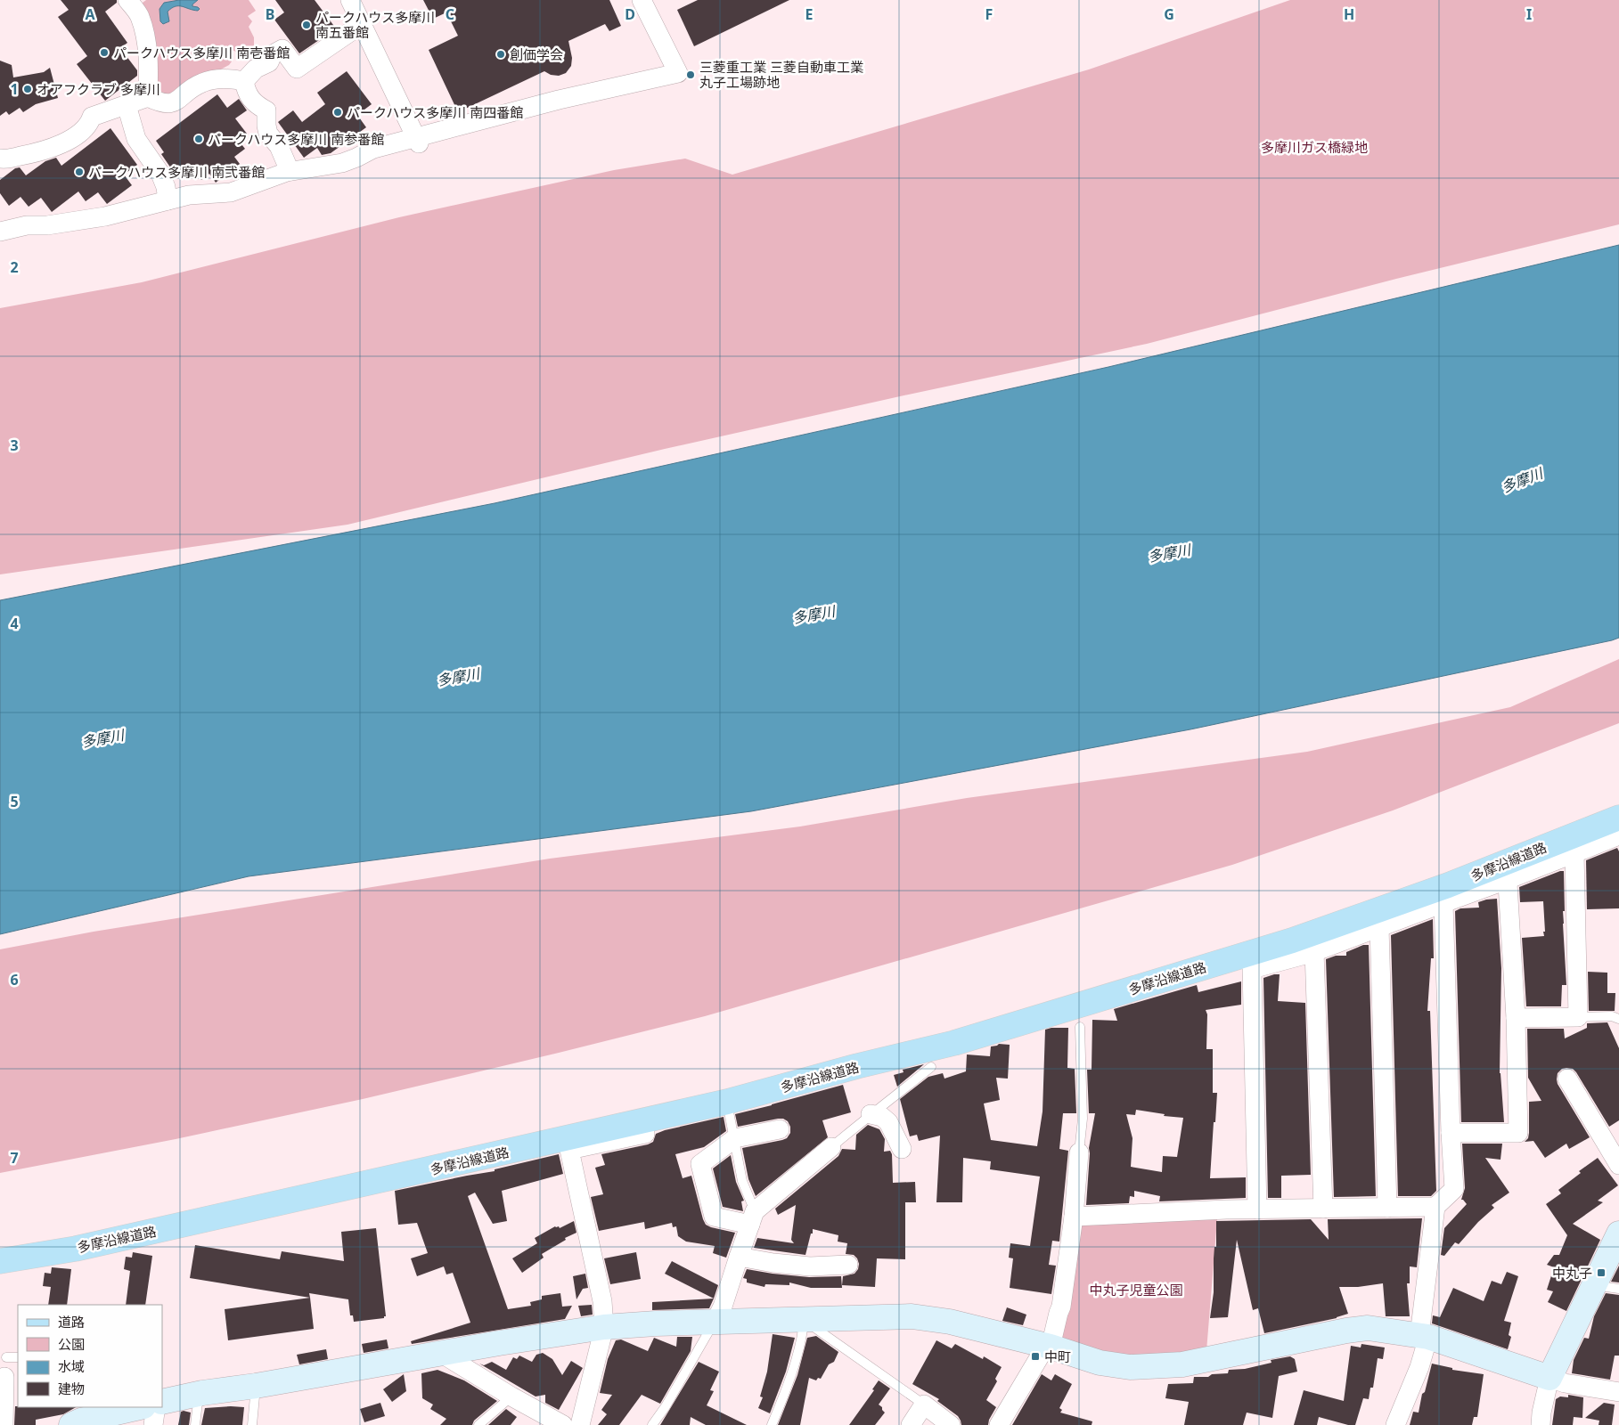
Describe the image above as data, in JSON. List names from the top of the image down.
{
  "streets": {
    "main road": ["多摩沿線道路"]
  },
  "water": ["多摩川"],
  "parks": ["多摩川ガス橋緑地", "中丸子児童公園"],
  "places": {
    "other": [
      "パークハウス多摩川 南五番館",
      "パークハウス多摩川 南壱番館",
      "創価学会",
      "三菱重工業 三菱自動車工業 丸子工場跡地",
      "オアフクラブ 多摩川",
      "パークハウス多摩川 南四番館",
      "パークハウス多摩川 南参番館",
      "パークハウス多摩川 南弐番館"
    ],
    "transit": ["中丸子", "中町"]
  },
  "legend": [
    "道路",
    "公園",
    "水域",
    "建物"
  ],
  "grid": {
    "columns": [
      "A",
      "B",
      "C",
      "D",
      "E",
      "F",
      "G",
      "H",
      "I"
    ],
    "rows": [
      "1",
      "2",
      "3",
      "4",
      "5",
      "6",
      "7"
    ]
  }
}
